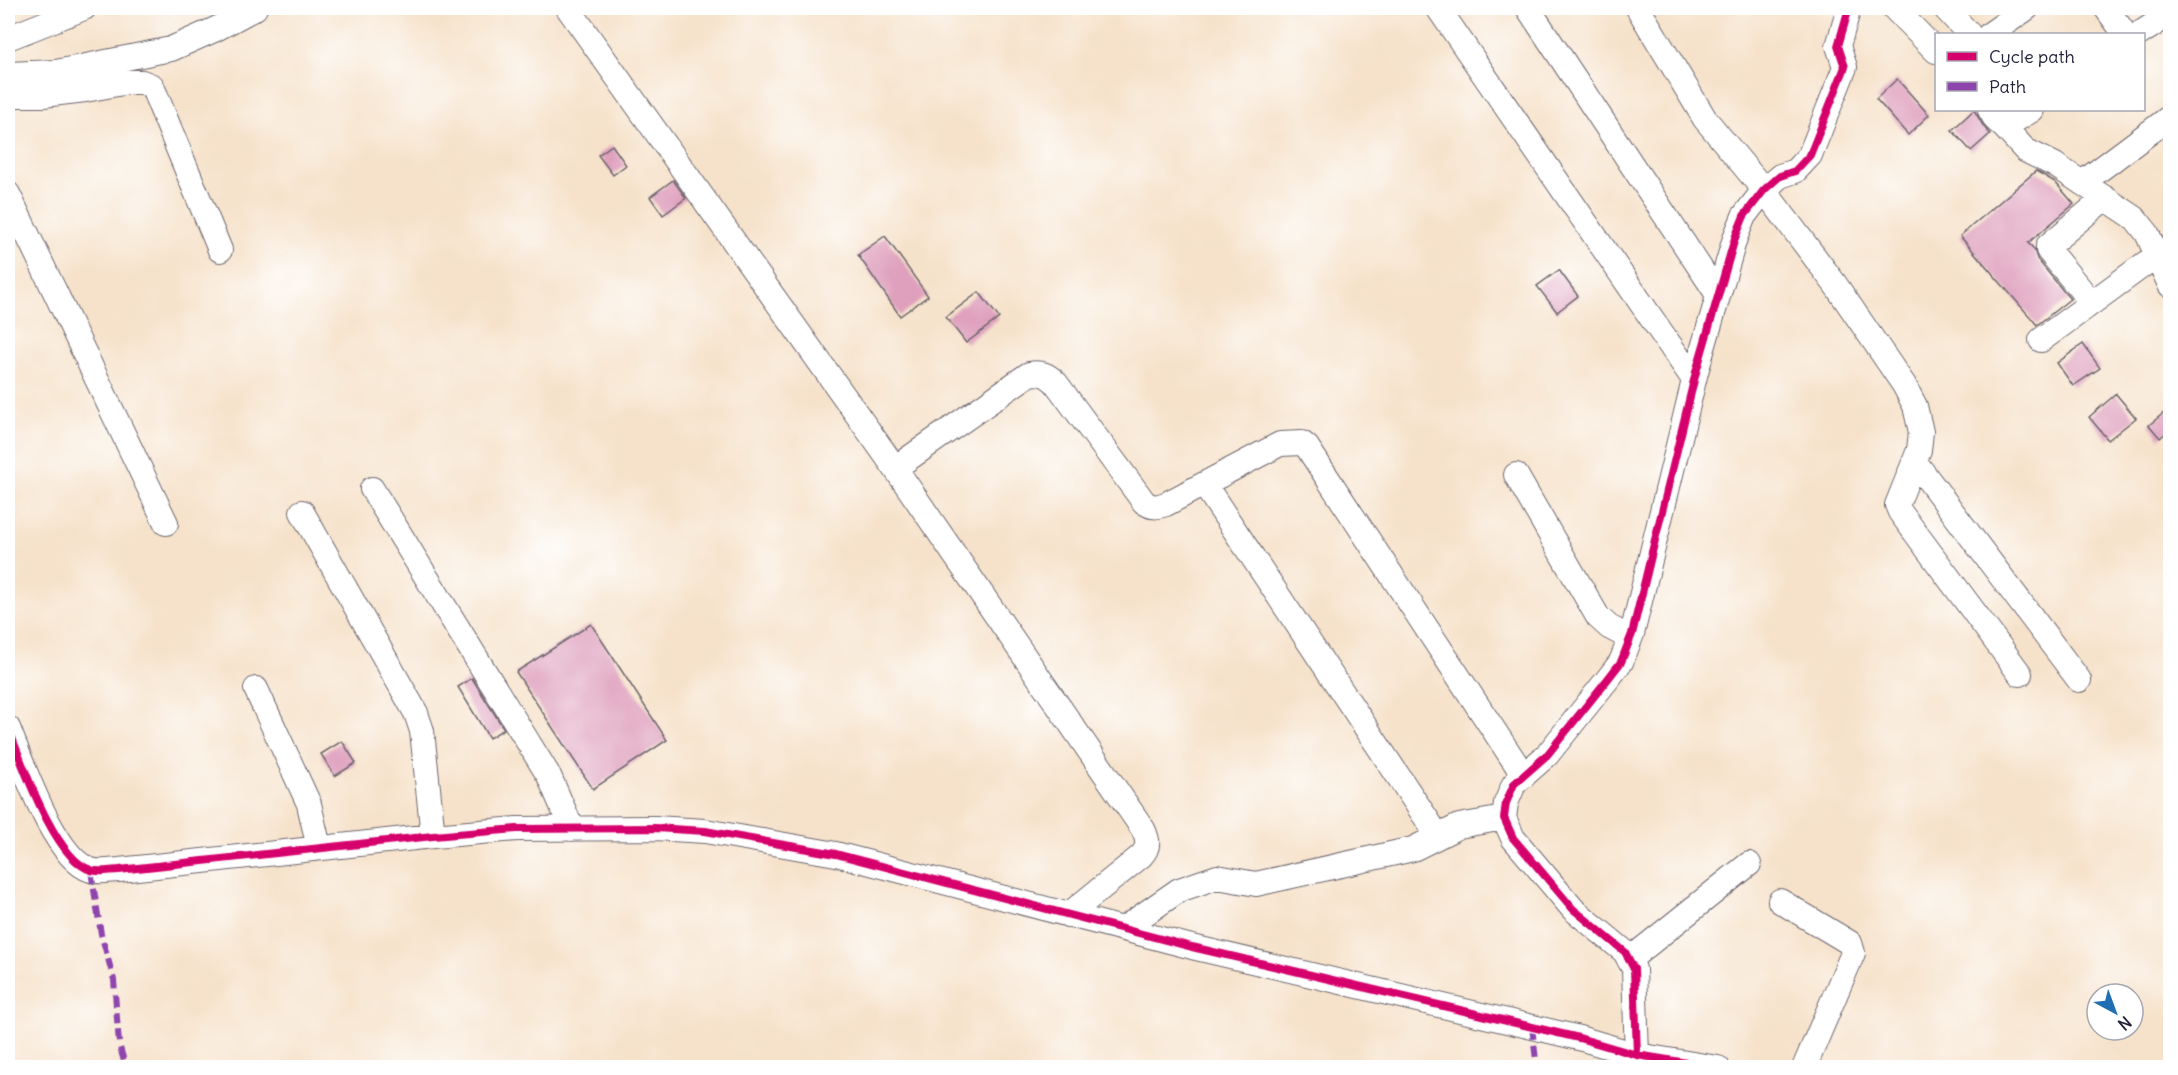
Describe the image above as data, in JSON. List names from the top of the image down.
{
  "legend": ["Cycle path", "Path"],
  "north": "bottom right"
}
